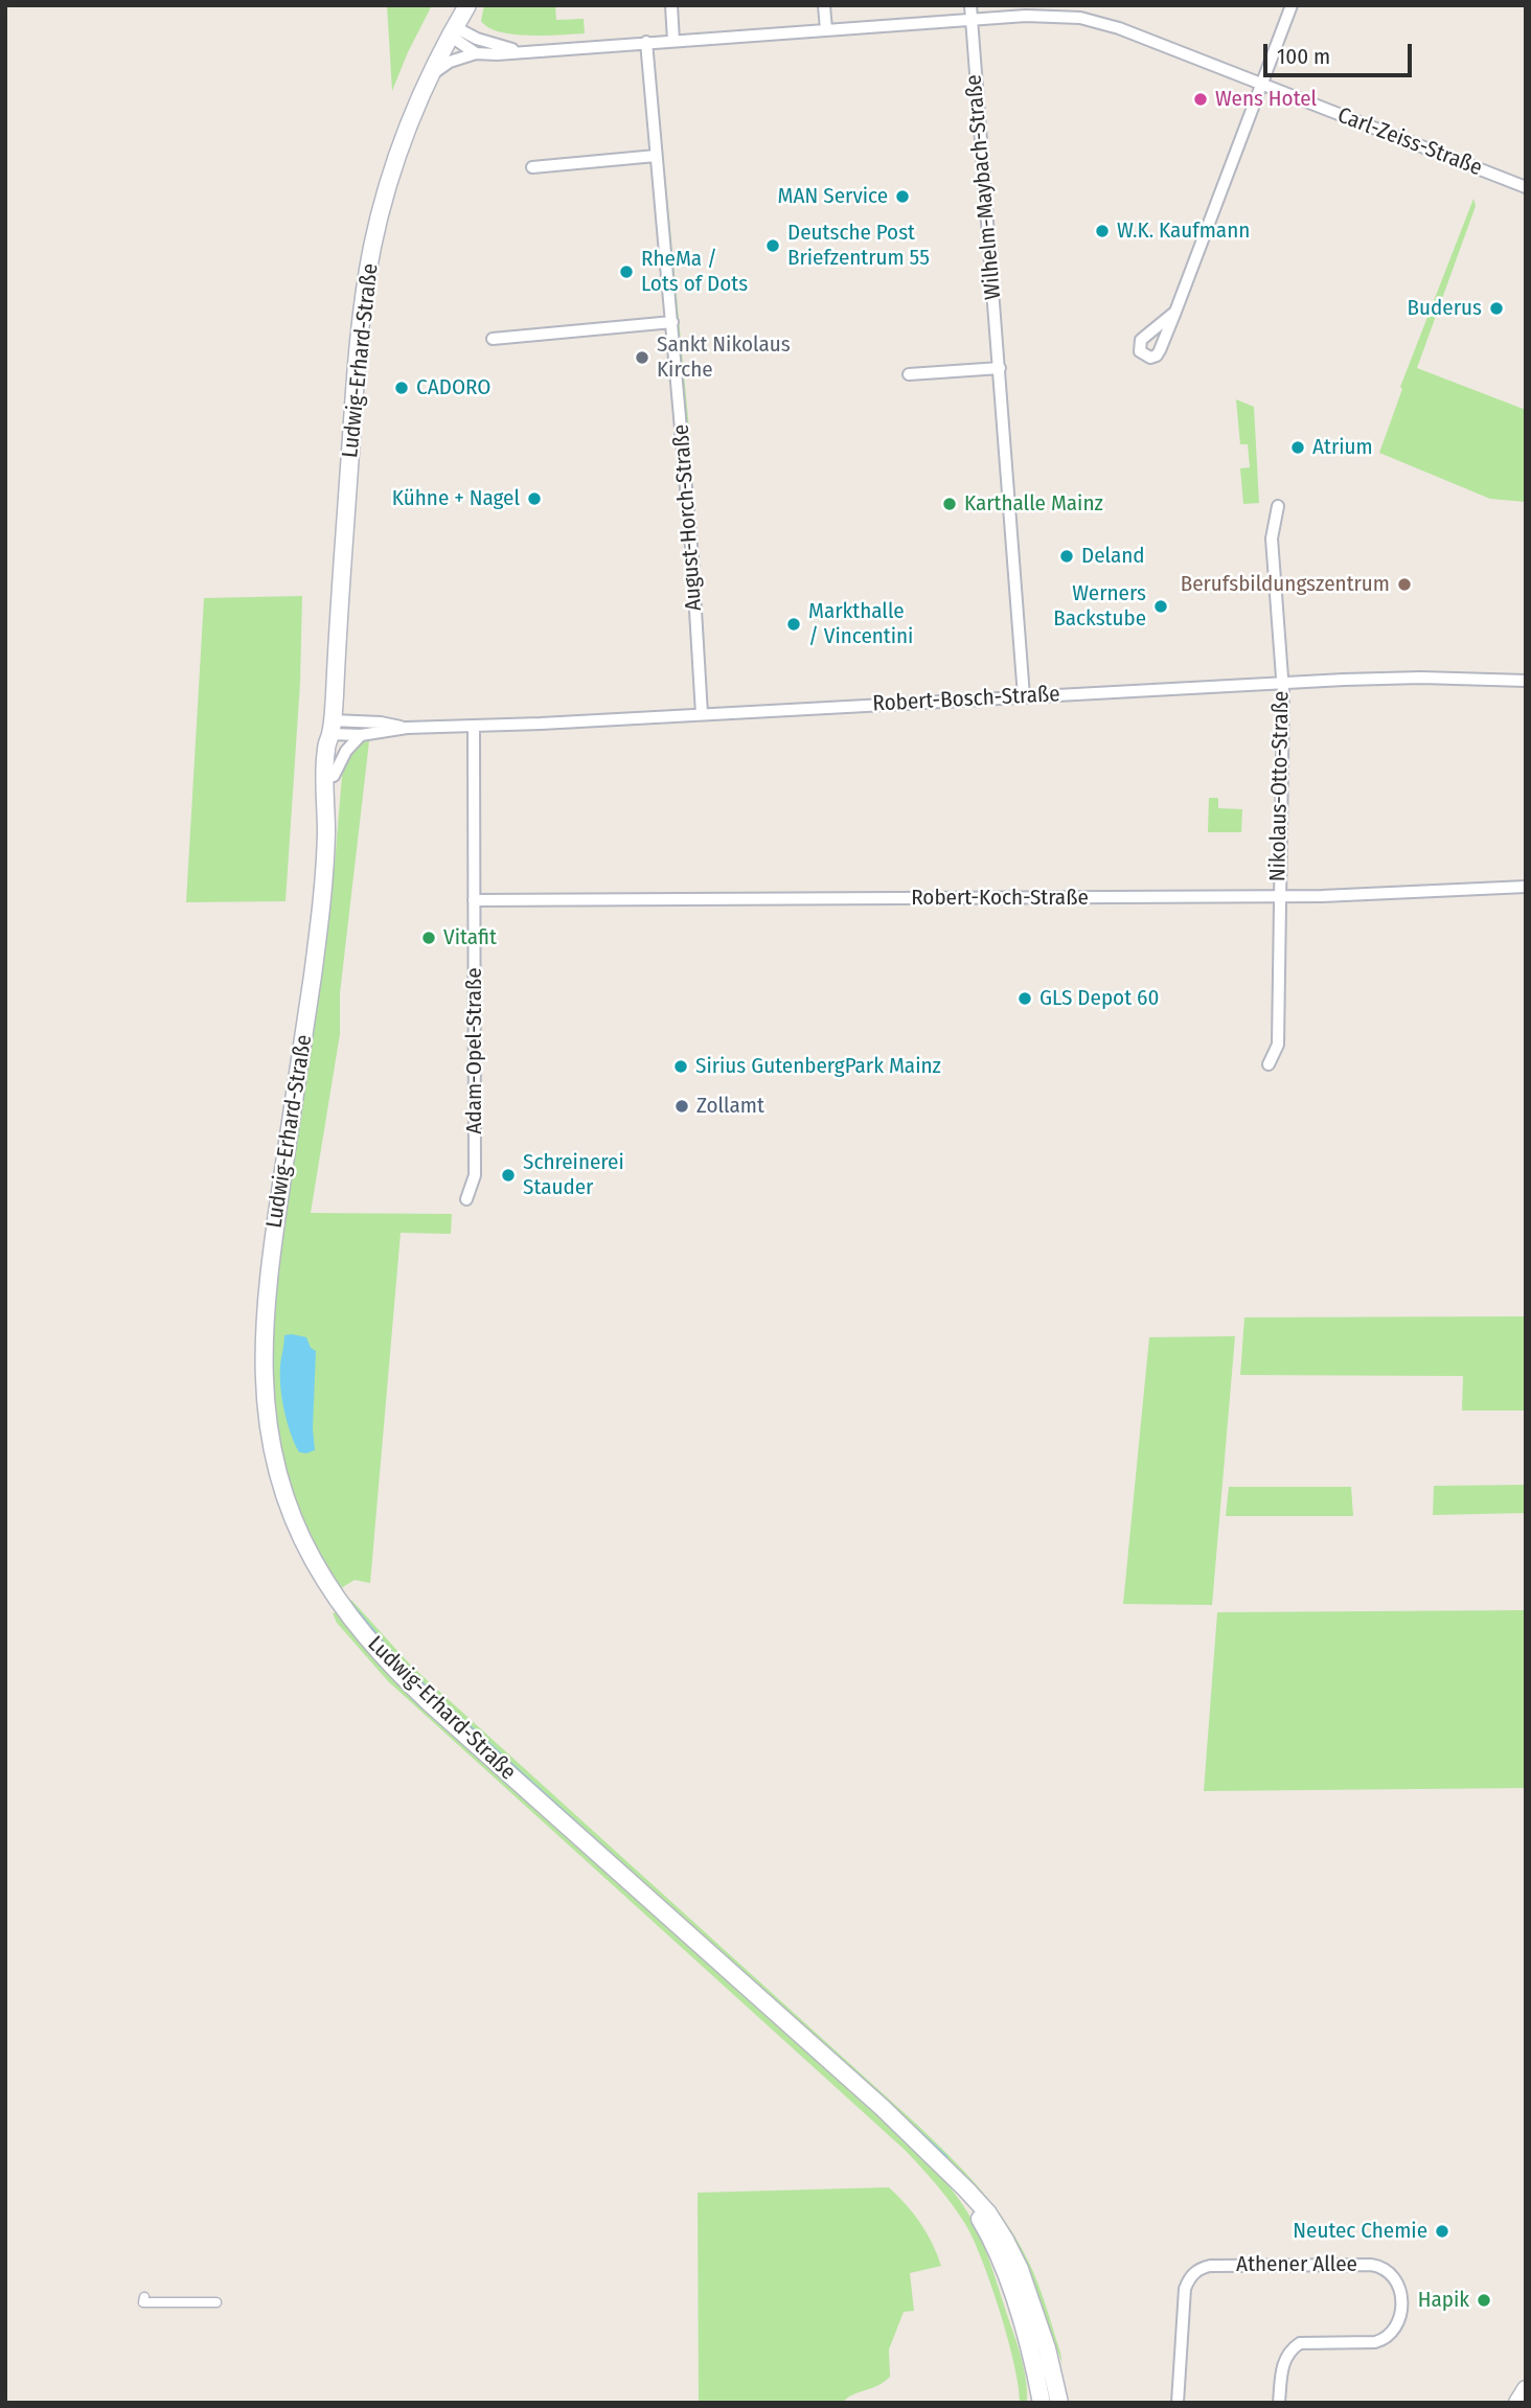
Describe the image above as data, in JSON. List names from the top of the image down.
{
  "streets": {
    "main road": ["Ludwig-Erhard-Straße"],
    "street": [
      "Carl-Zeiss-Straße",
      "Wilhelm-Maybach-Straße",
      "August-Horch-Straße",
      "Robert-Bosch-Straße",
      "Nikolaus-Otto-Straße",
      "Robert-Koch-Straße",
      "Adam-Opel-Straße",
      "Athener Allee"
    ]
  },
  "crossings": [
    ["Carl-Zeiss-Straße", "Wilhelm-Maybach-Straße"],
    ["Carl-Zeiss-Straße", "Ludwig-Erhard-Straße"],
    ["Carl-Zeiss-Straße", "August-Horch-Straße"],
    ["Wilhelm-Maybach-Straße", "Robert-Bosch-Straße"],
    ["Ludwig-Erhard-Straße", "Robert-Bosch-Straße"],
    ["August-Horch-Straße", "Robert-Bosch-Straße"],
    ["Robert-Bosch-Straße", "Nikolaus-Otto-Straße"],
    ["Robert-Bosch-Straße", "Adam-Opel-Straße"],
    ["Nikolaus-Otto-Straße", "Robert-Koch-Straße"],
    ["Robert-Koch-Straße", "Adam-Opel-Straße"]
  ],
  "places": [
    "Wens Hotel",
    "MAN Service",
    "W.K. Kaufmann",
    "Deutsche Post Briefzentrum 55",
    "RheMa / Lots of Dots",
    "Buderus",
    "Sankt Nikolaus Kirche",
    "CADORO",
    "Atrium",
    "Kühne + Nagel",
    "Karthalle Mainz",
    "Deland",
    "Berufsbildungszentrum",
    "Werners Backstube",
    "Markthalle / Vincentini",
    "Vitafit",
    "GLS Depot 60",
    "Sirius GutenbergPark Mainz",
    "Zollamt",
    "Schreinerei Stauder",
    "Neutec Chemie",
    "Hapik"
  ],
  "scale_bar": "100 m"
}
